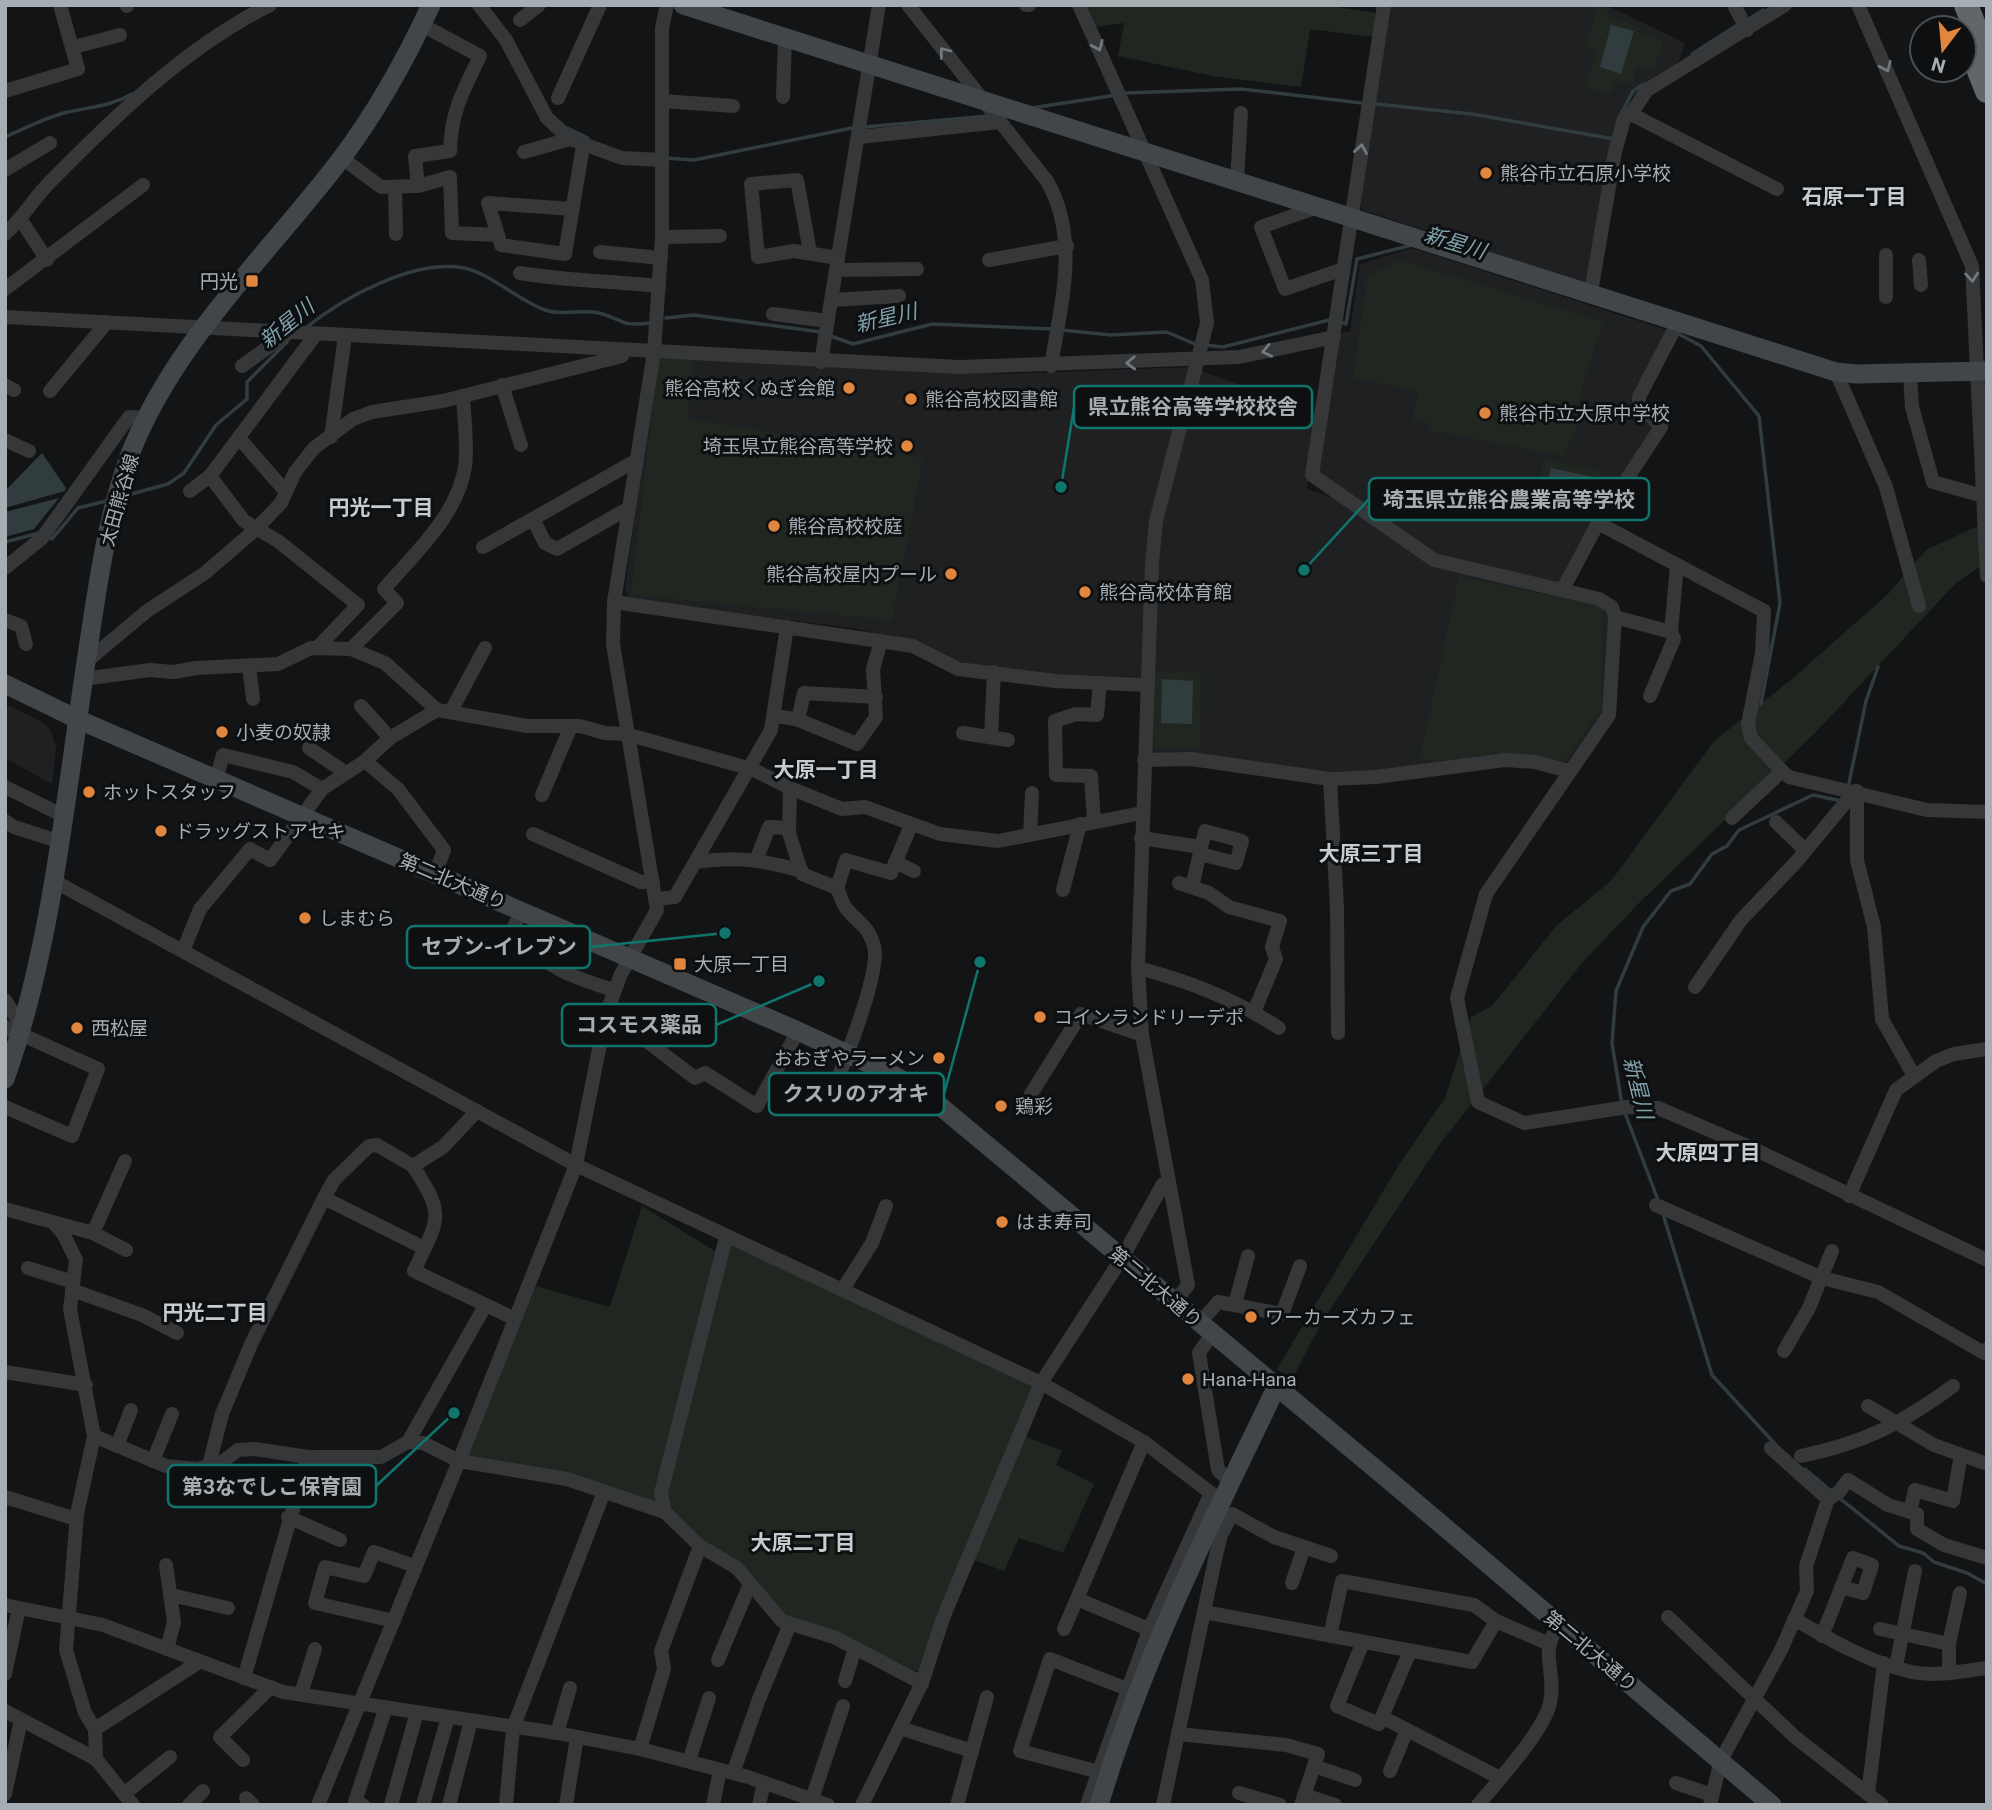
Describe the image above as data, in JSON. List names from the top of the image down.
{
  "streets": {
    "street": ["太田熊谷線", "第二北大通り"]
  },
  "crossings": [
    ["太田熊谷線", "第二北大通り"]
  ],
  "districts": [
    "石原一丁目",
    "円光一丁目",
    "大原一丁目",
    "大原三丁目",
    "大原四丁目",
    "円光二丁目",
    "大原二丁目"
  ],
  "water": ["新星川"],
  "places": {
    "other": [
      "熊谷市立石原小学校",
      "熊谷高校くぬぎ会館",
      "熊谷高校図書館",
      "熊谷市立大原中学校",
      "埼玉県立熊谷高等学校",
      "県立熊谷高等学校校舎",
      "熊谷高校校庭",
      "埼玉県立熊谷農業高等学校",
      "熊谷高校屋内プール",
      "熊谷高校体育館",
      "小麦の奴隷",
      "ホットスタッフ",
      "ドラッグストアセキ",
      "しまむら",
      "セブン-イレブン",
      "クスリのアオキ",
      "コスモス薬品",
      "コインランドリーデポ",
      "西松屋",
      "おおぎやラーメン",
      "鶏彩",
      "はま寿司",
      "ワーカーズカフェ",
      "Hana-Hana",
      "第3なでしこ保育園"
    ],
    "transit": ["円光", "大原一丁目"]
  },
  "north": "bottom"
}
